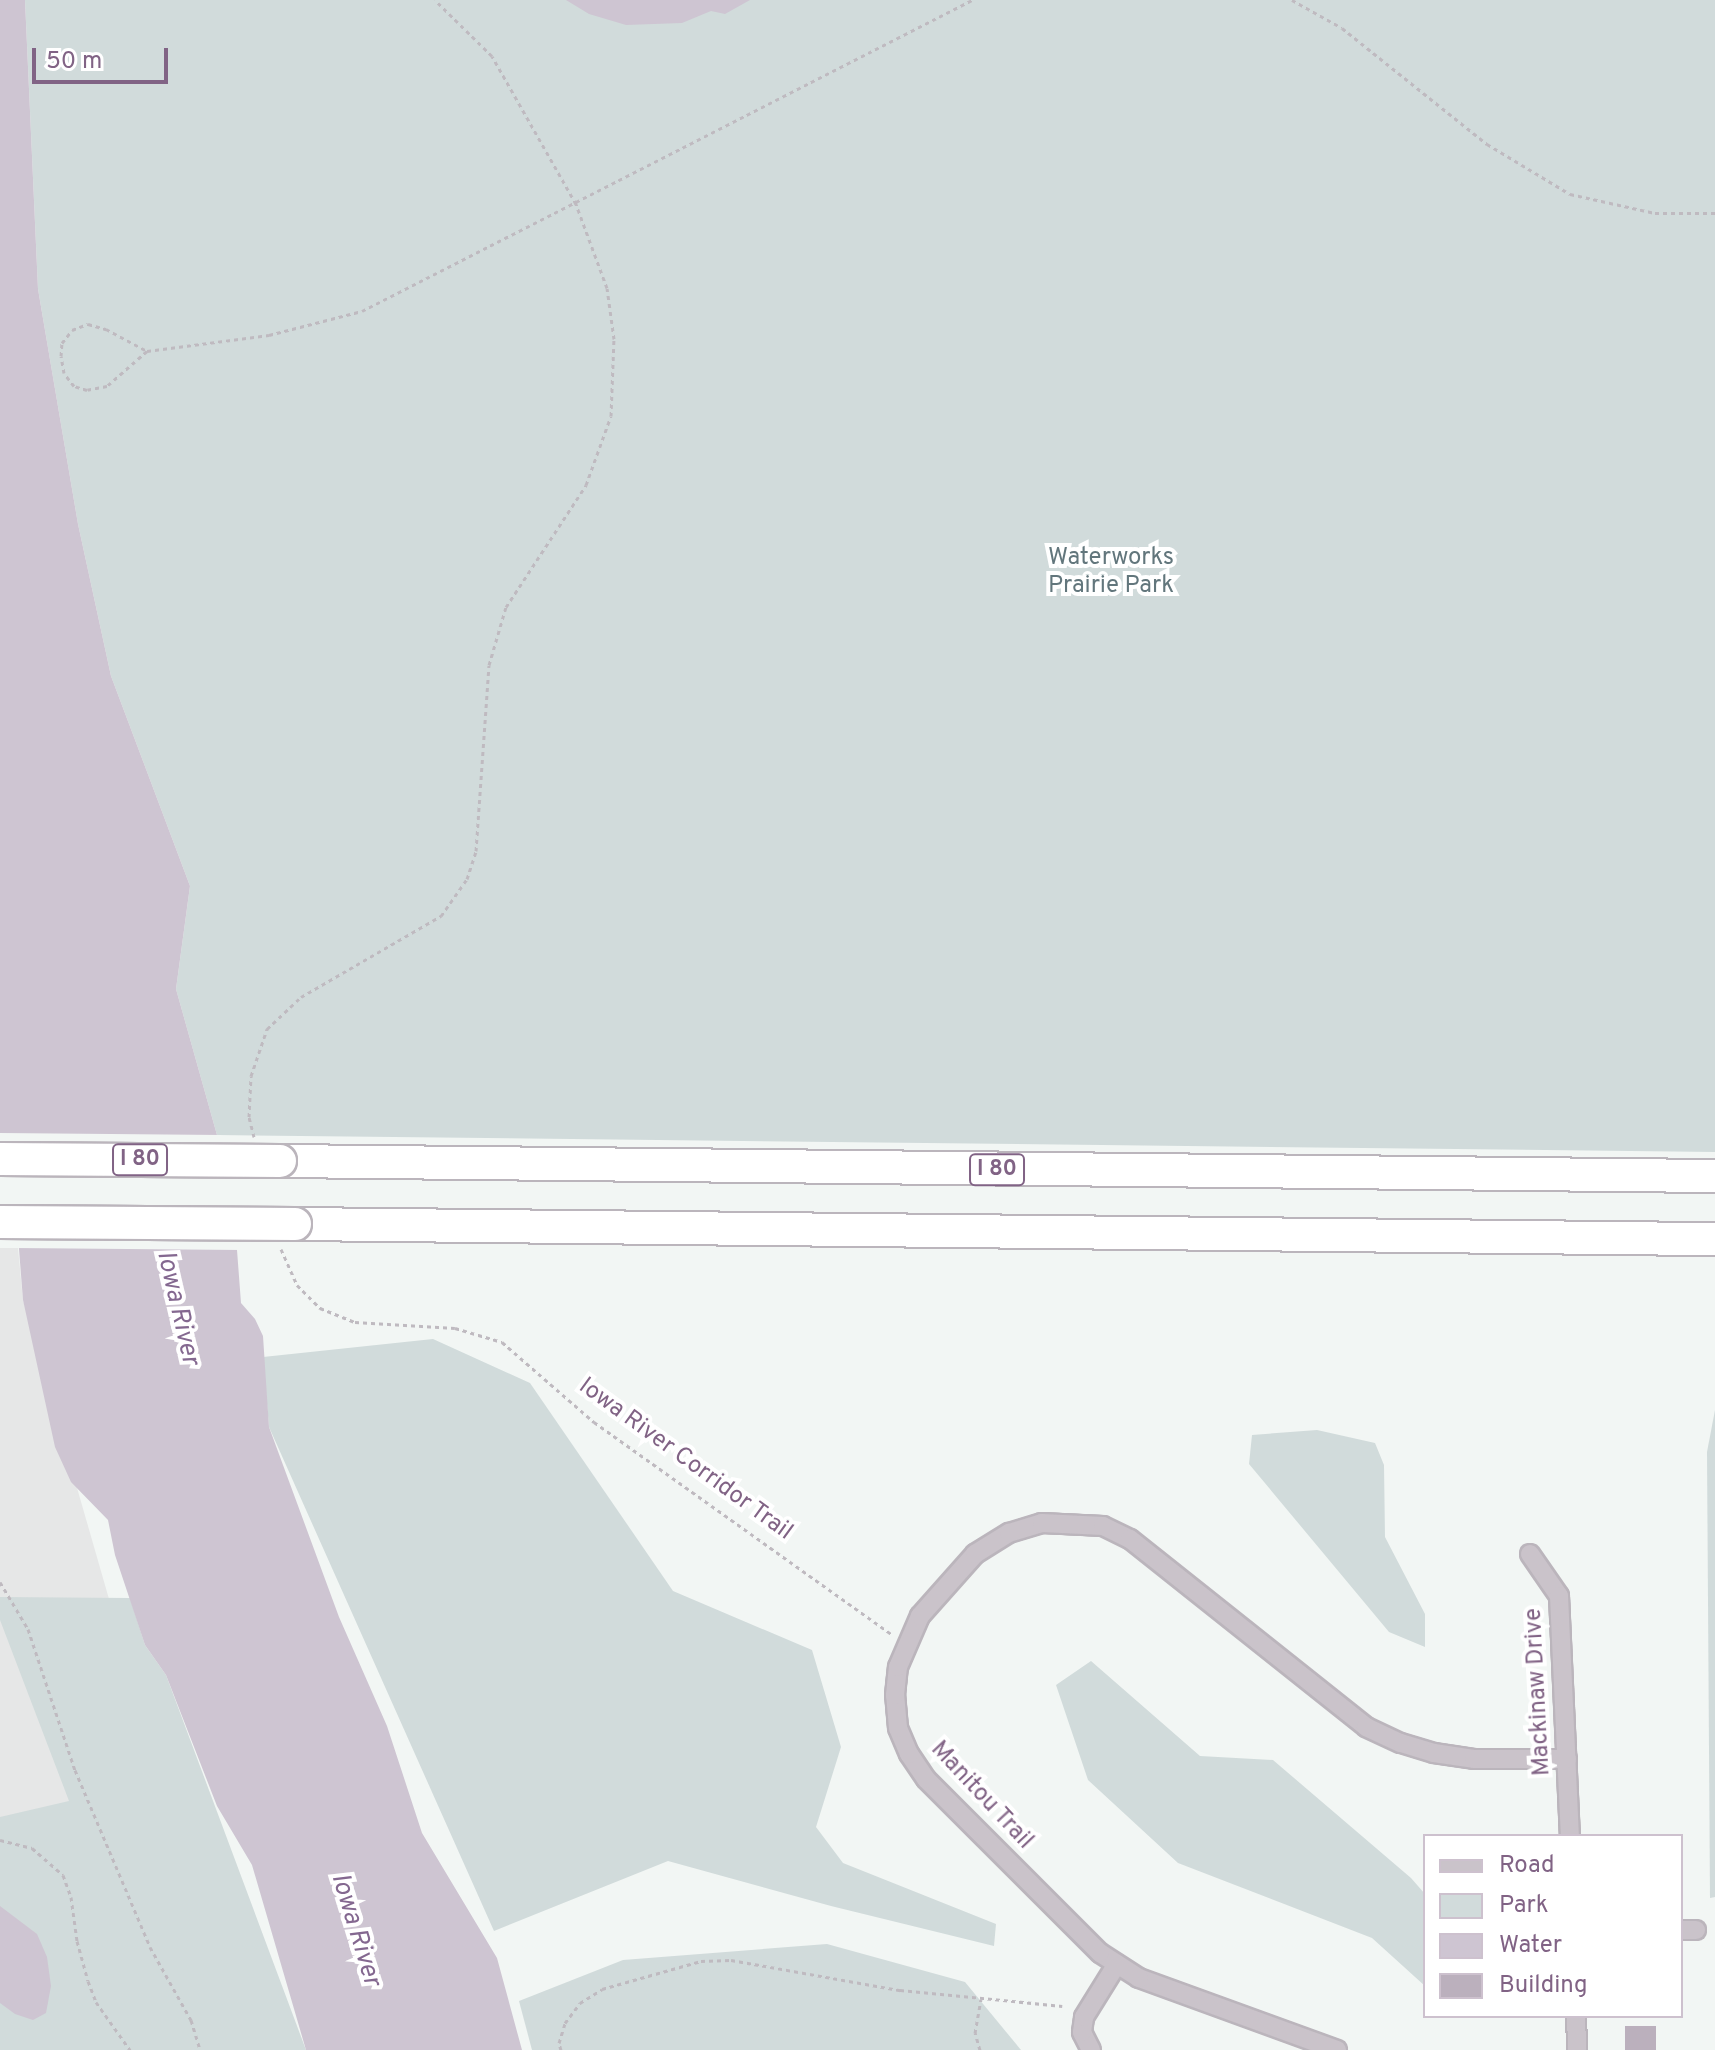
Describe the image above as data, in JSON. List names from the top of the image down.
{
  "streets": {
    "highway": ["I 80"],
    "street": ["Mackinaw Drive", "Manitou Trail"],
    "path": ["Iowa River Corridor Trail"]
  },
  "crossings": [
    ["Iowa River Corridor Trail", "Manitou Trail"],
    ["Mackinaw Drive", "Manitou Trail"]
  ],
  "water": ["Iowa River"],
  "parks": ["Waterworks Prairie Park"],
  "legend": [
    "Road",
    "Park",
    "Water",
    "Building"
  ],
  "scale_bar": "50 m"
}
